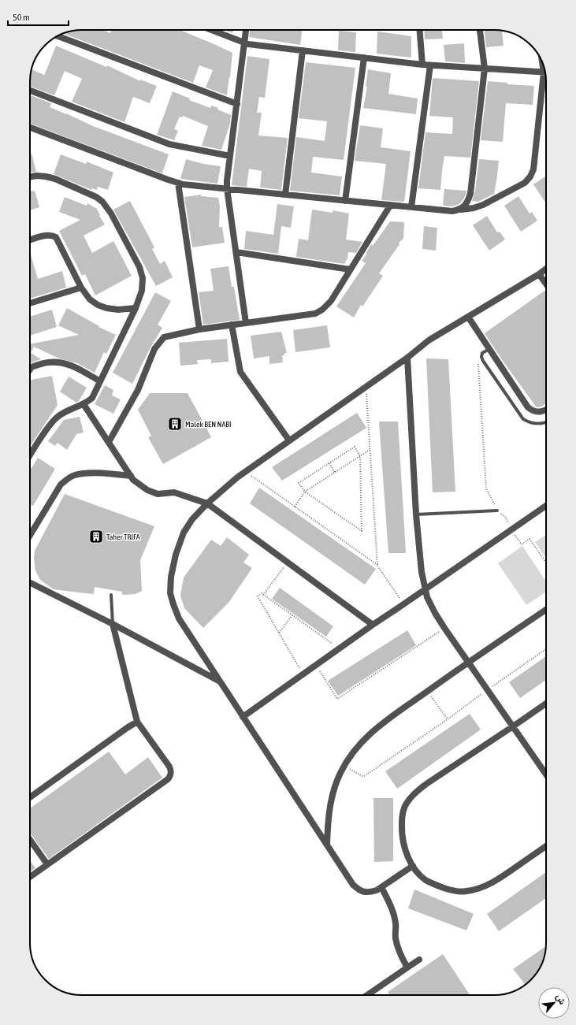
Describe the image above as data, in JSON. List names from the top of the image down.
{
  "places": {
    "building": ["Malek BEN NABI", "Taher TRIFA"]
  },
  "scale_bar": "50 m",
  "north": "top right"
}
